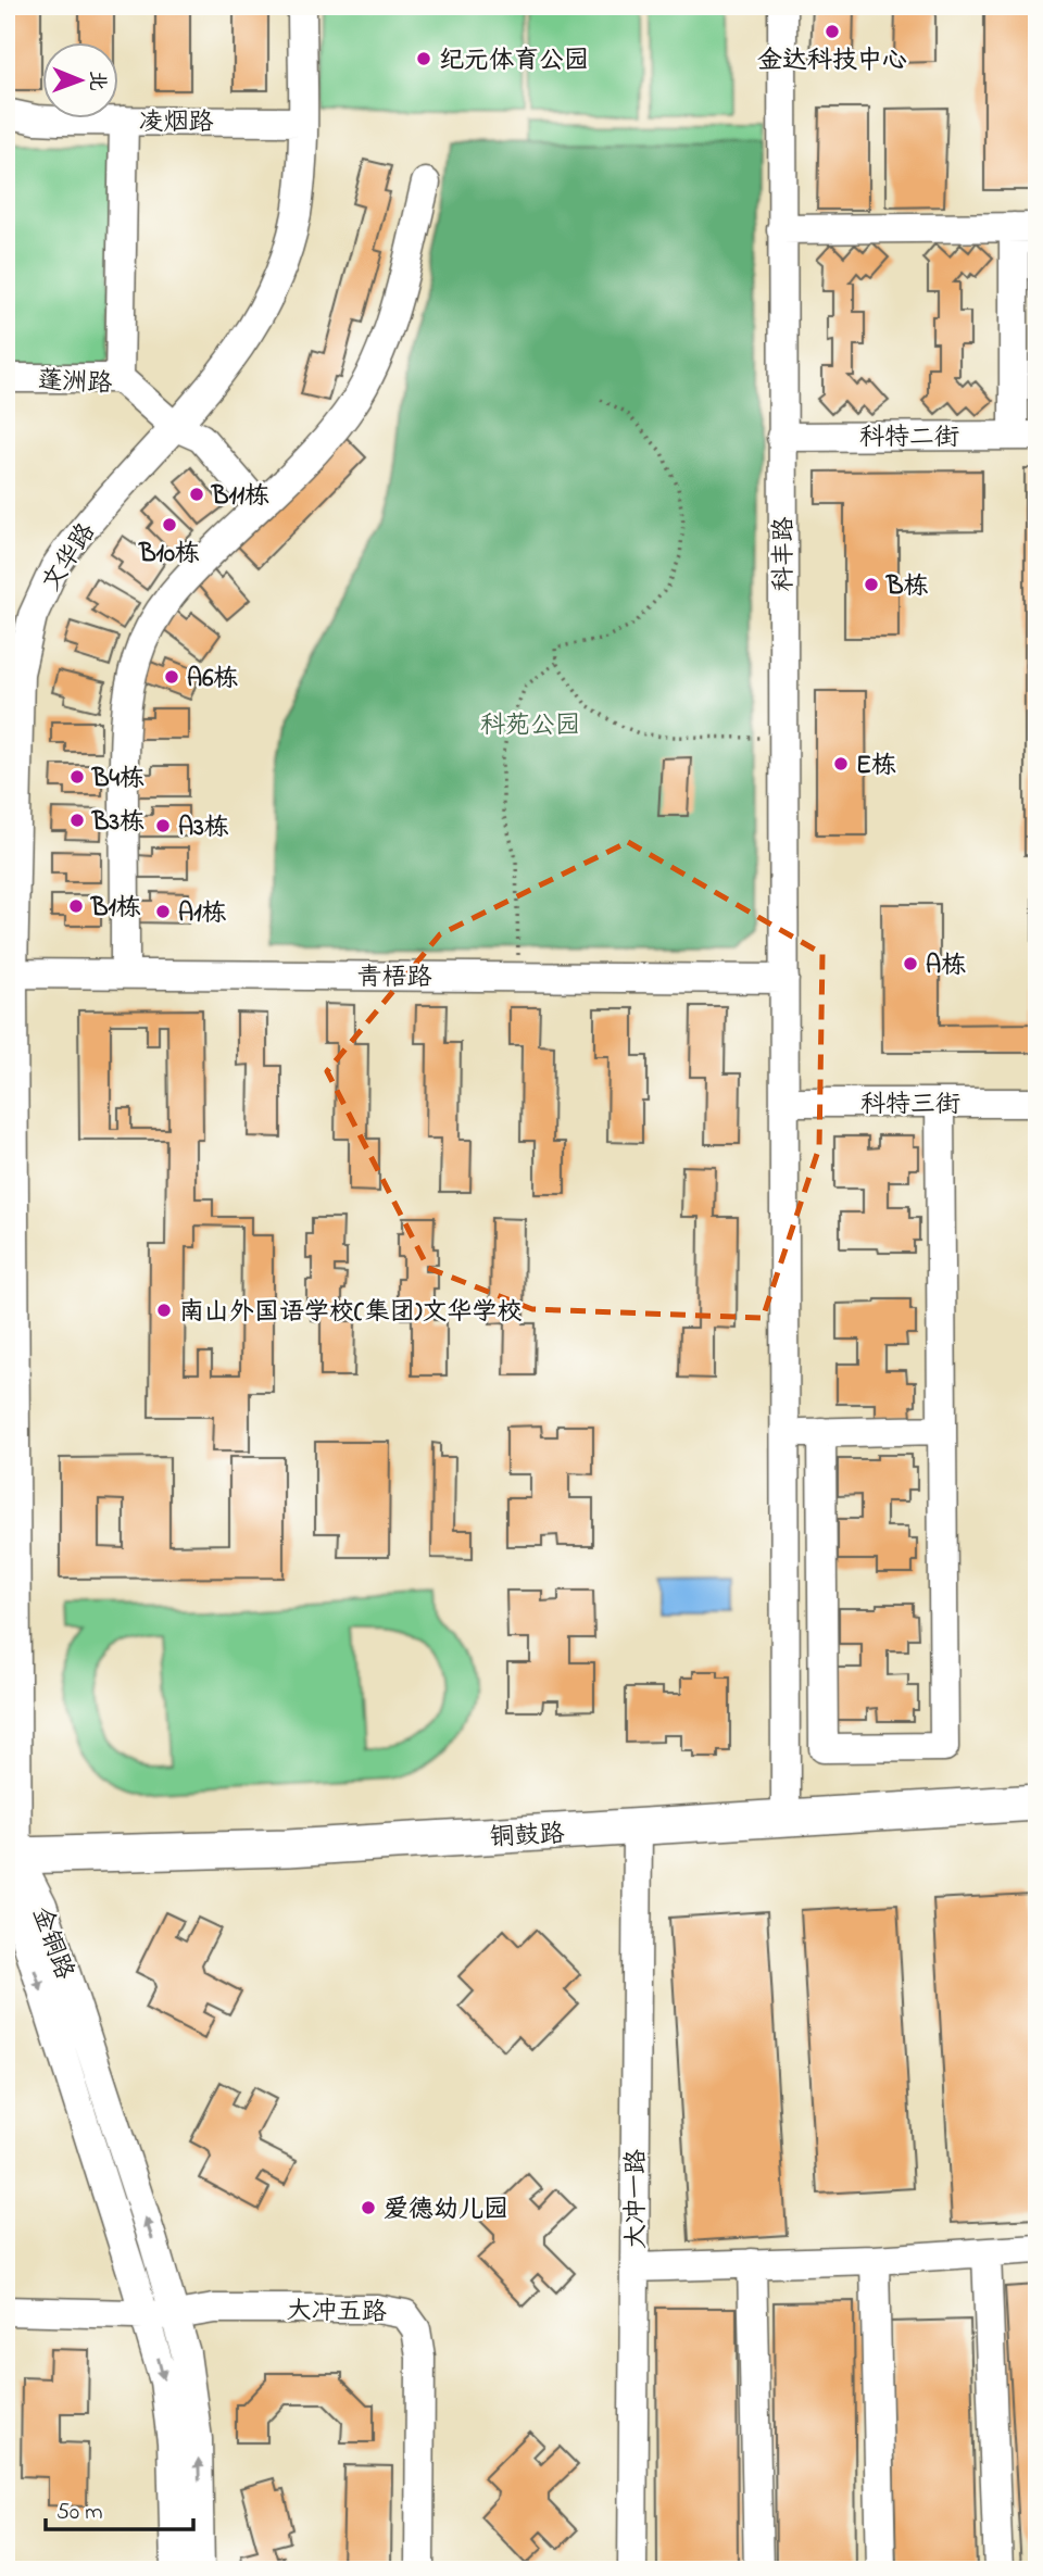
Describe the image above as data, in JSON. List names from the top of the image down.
{
  "streets": {
    "main road": ["铜鼓路"],
    "street": [
      "凌烟路",
      "蓬洲路",
      "科特二街",
      "科丰路",
      "文华路",
      "青梧路",
      "科特三街",
      "金铜路",
      "大冲一路",
      "大冲五路"
    ]
  },
  "crossings": [
    ["凌烟路", "文华路"],
    ["蓬洲路", "文华路"],
    ["科特二街", "科丰路"],
    ["科丰路", "青梧路"],
    ["科丰路", "科特三街"],
    ["科丰路", "铜鼓路"],
    ["文华路", "青梧路"],
    ["文华路", "铜鼓路"],
    ["文华路", "金铜路"],
    ["铜鼓路", "金铜路"],
    ["铜鼓路", "大冲一路"],
    ["金铜路", "大冲五路"]
  ],
  "parks": ["科苑公园"],
  "places": [
    "金达科技中心",
    "纪元体育公园",
    "B11栋",
    "B10栋",
    "B栋",
    "A6栋",
    "E栋",
    "B4栋",
    "B3栋",
    "A3栋",
    "B1栋",
    "A1栋",
    "A栋",
    "南山外国语学校(集团)文华学校",
    "爱德幼儿园"
  ],
  "scale_bar": "50 m",
  "north": "right"
}
